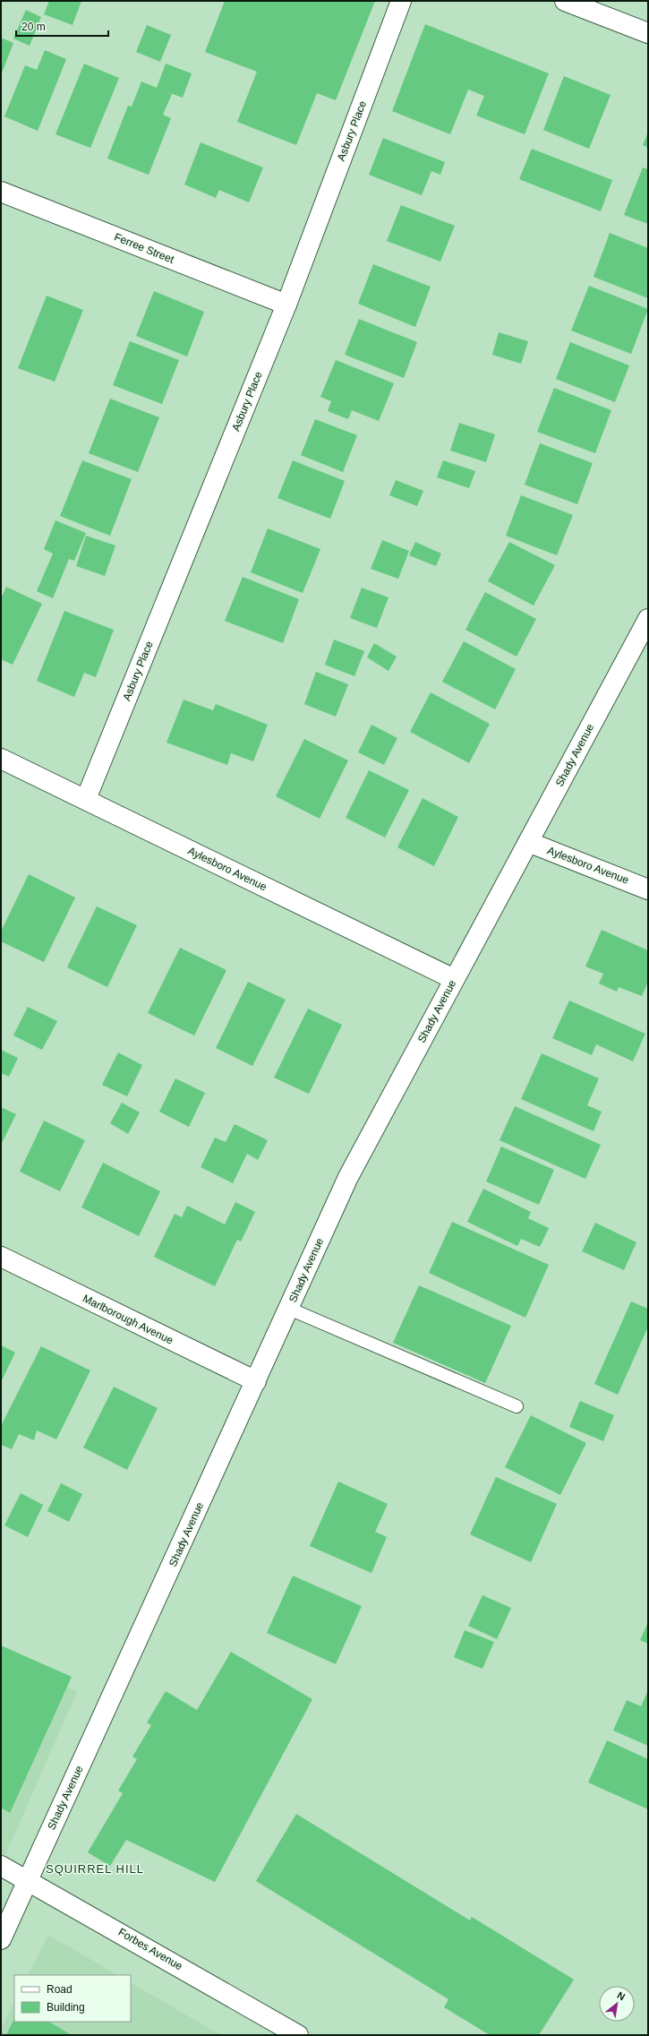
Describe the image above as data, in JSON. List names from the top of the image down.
{
  "streets": {
    "street": [
      "Asbury Place",
      "Ferree Street",
      "Shady Avenue",
      "Aylesboro Avenue",
      "Marlborough Avenue",
      "Forbes Avenue"
    ]
  },
  "crossings": [
    ["Asbury Place", "Ferree Street"],
    ["Asbury Place", "Aylesboro Avenue"],
    ["Shady Avenue", "Aylesboro Avenue"],
    ["Shady Avenue", "Marlborough Avenue"],
    ["Shady Avenue", "Forbes Avenue"]
  ],
  "districts": ["SQUIRREL HILL"],
  "legend": ["Road", "Building"],
  "scale_bar": "20 m",
  "north": "top right"
}
